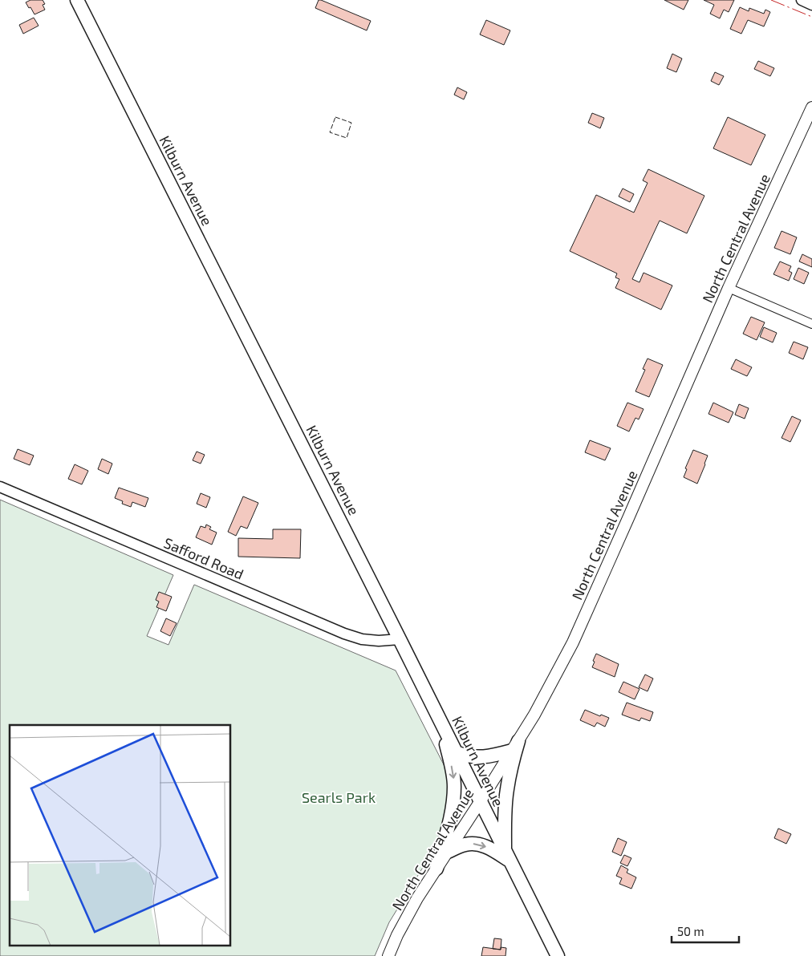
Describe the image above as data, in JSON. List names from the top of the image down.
{
  "streets": {
    "main road": ["Kilburn Avenue", "North Central Avenue"],
    "street": ["Safford Road"]
  },
  "crossings": [
    ["Kilburn Avenue", "North Central Avenue"],
    ["Kilburn Avenue", "Safford Road"]
  ],
  "parks": ["Searls Park"],
  "scale_bar": "50 m"
}
